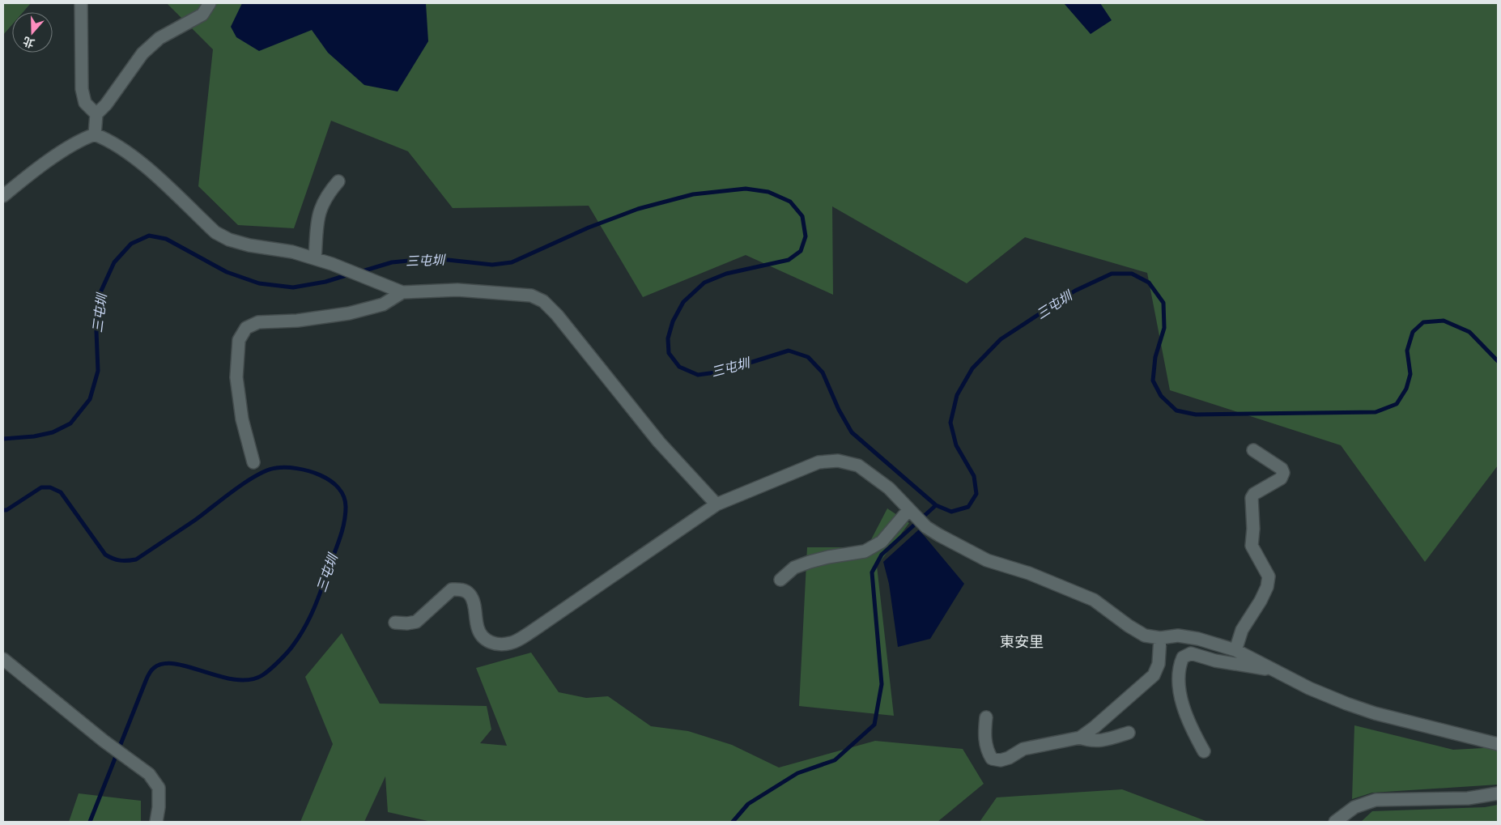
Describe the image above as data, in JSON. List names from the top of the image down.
{
  "districts": ["東安里"],
  "water": ["三屯圳"],
  "north": "bottom"
}
